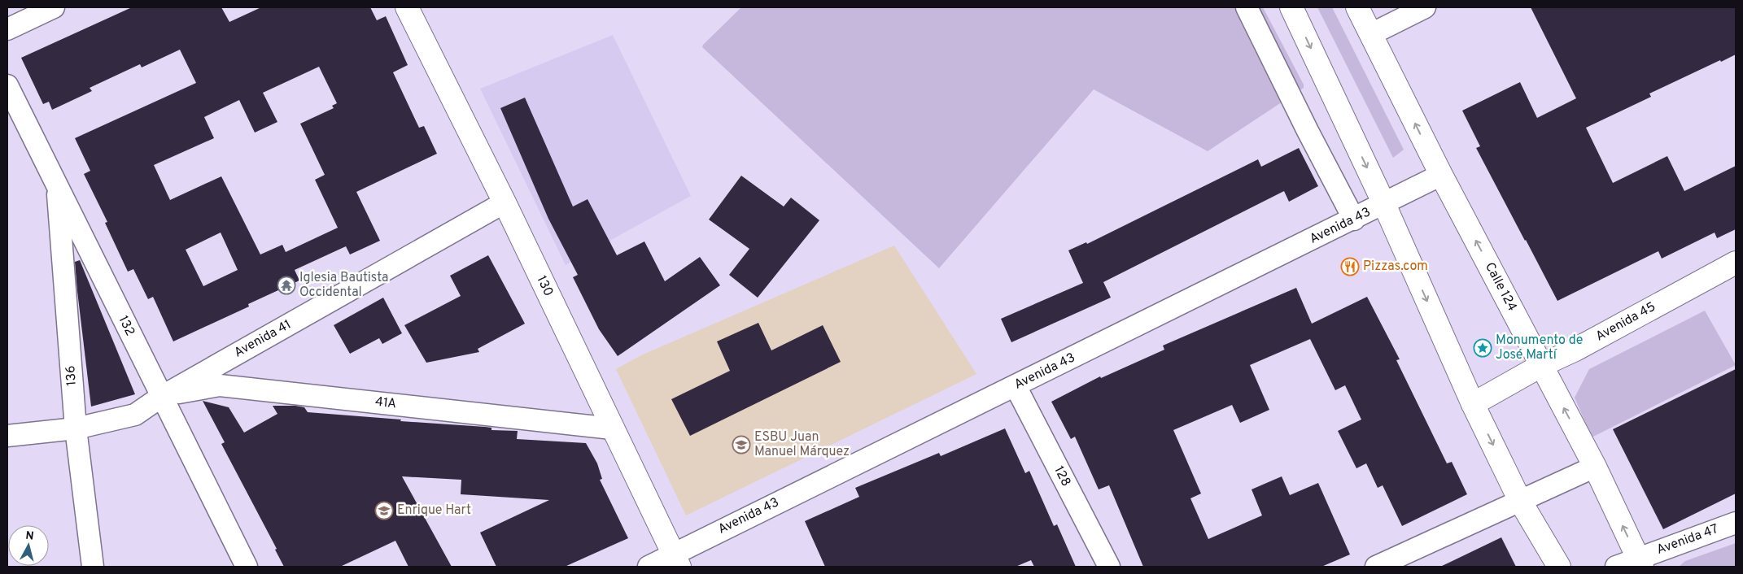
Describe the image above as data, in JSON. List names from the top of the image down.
{
  "streets": {
    "street": [
      "Avenida 43",
      "130",
      "Calle 124",
      "Avenida 45",
      "132",
      "Avenida 41",
      "136",
      "41A",
      "128",
      "Avenida 47"
    ]
  },
  "crossings": [
    ["Avenida 43", "130"],
    ["Avenida 43", "Calle 124"],
    ["Avenida 43", "128"],
    ["130", "Avenida 41"],
    ["130", "41A"],
    ["Calle 124", "Avenida 45"],
    ["Calle 124", "Avenida 47"],
    ["132", "Avenida 41"],
    ["132", "136"],
    ["132", "41A"],
    ["Avenida 41", "136"],
    ["Avenida 41", "41A"]
  ],
  "places": {
    "restaurant": ["Pizzas.com"],
    "temple": ["Iglesia Bautista Occidental"],
    "place": ["Monumento de José Martí"],
    "school or university": ["ESBU Juan Manuel Márquez", "Enrique Hart"]
  },
  "north": "top"
}
